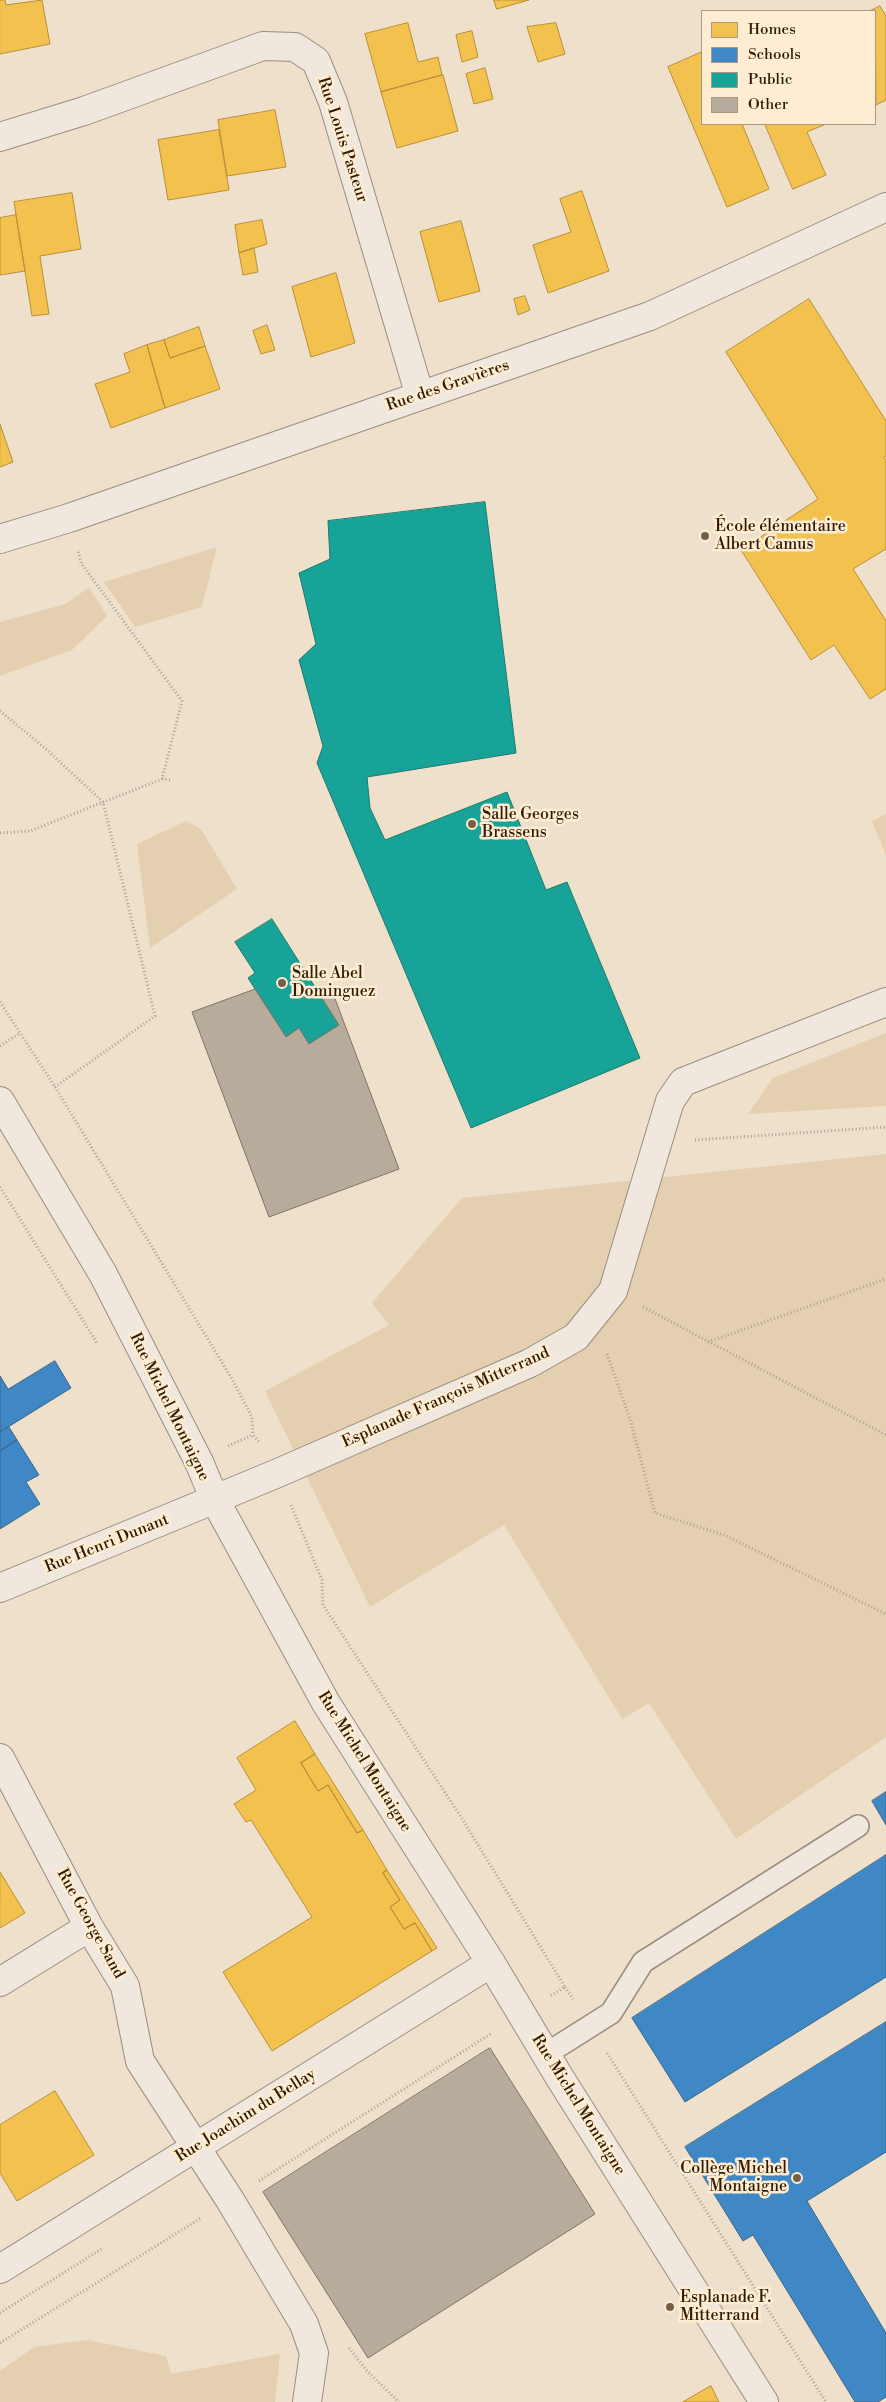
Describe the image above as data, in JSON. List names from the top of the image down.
{
  "streets": {
    "street": [
      "Rue Louis Pasteur",
      "Rue des Gravières",
      "Esplanade François Mitterrand",
      "Rue Michel Montaigne",
      "Rue Henri Dunant",
      "Rue George Sand",
      "Rue Joachim du Bellay"
    ]
  },
  "crossings": [
    ["Rue Louis Pasteur", "Rue des Gravières"],
    ["Esplanade François Mitterrand", "Rue Michel Montaigne"],
    ["Esplanade François Mitterrand", "Rue Henri Dunant"],
    ["Rue Michel Montaigne", "Rue Henri Dunant"],
    ["Rue Michel Montaigne", "Rue Joachim du Bellay"],
    ["Rue George Sand", "Rue Joachim du Bellay"]
  ],
  "places": [
    "École élémentaire Albert Camus",
    "Salle Georges Brassens",
    "Salle Abel Dominguez",
    "Collège Michel Montaigne",
    "Esplanade F. Mitterrand"
  ],
  "legend": [
    "Homes",
    "Schools",
    "Public",
    "Other"
  ]
}
